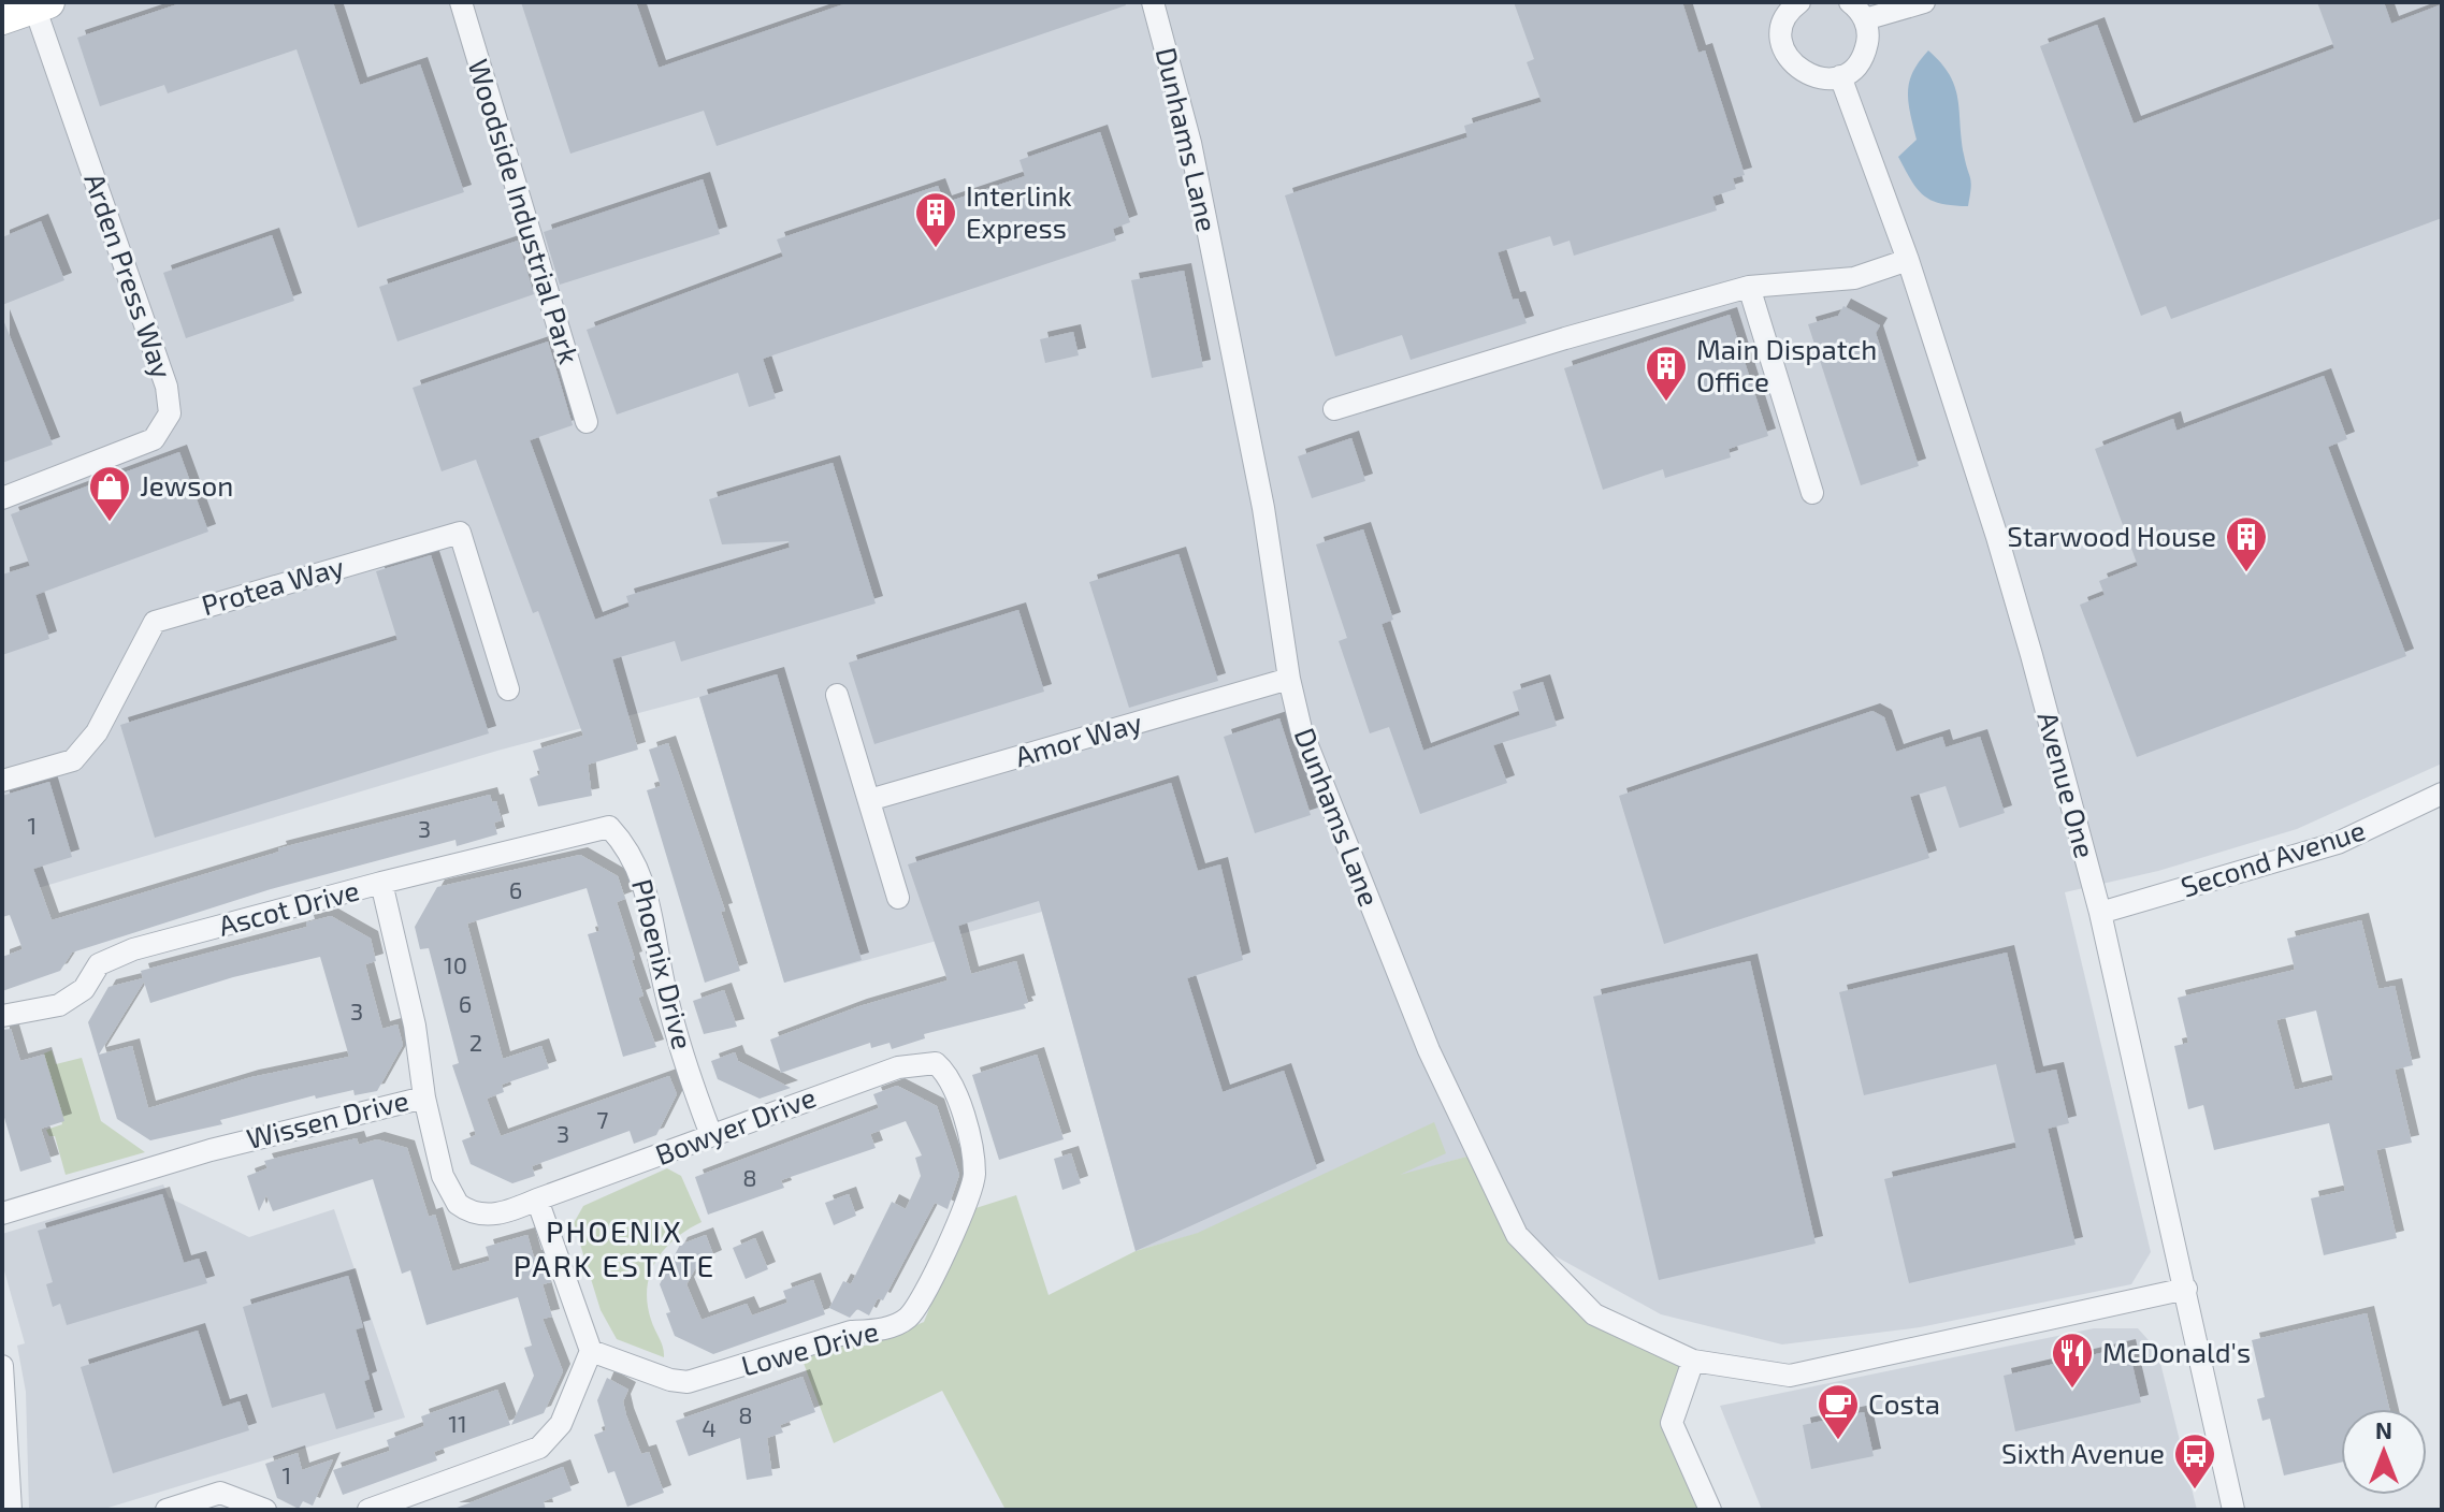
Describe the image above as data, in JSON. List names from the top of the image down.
{
  "streets": {
    "street": [
      "Dunhams Lane",
      "Woodside Industrial Park",
      "Arden Press Way",
      "Protea Way",
      "Amor Way",
      "Avenue One",
      "Second Avenue",
      "Ascot Drive",
      "Phoenix Drive",
      "Wissen Drive",
      "Bowyer Drive",
      "Lowe Drive"
    ]
  },
  "crossings": [
    ["Dunhams Lane", "Amor Way"],
    ["Avenue One", "Second Avenue"],
    ["Ascot Drive", "Phoenix Drive"],
    ["Ascot Drive", "Wissen Drive"],
    ["Phoenix Drive", "Bowyer Drive"],
    ["Wissen Drive", "Bowyer Drive"],
    ["Bowyer Drive", "Lowe Drive"]
  ],
  "districts": ["PHOENIX PARK ESTATE"],
  "places": {
    "building": ["Interlink Express", "Main Dispatch Office", "Starwood House"],
    "shop": ["Jewson"],
    "restaurant": ["McDonald's"],
    "cafe": ["Costa"],
    "bus stop": ["Sixth Avenue"]
  },
  "house_numbers": [
    "1",
    "3",
    "6",
    "10",
    "6",
    "3",
    "2",
    "7",
    "3",
    "8",
    "8",
    "11",
    "4",
    "1"
  ],
  "north": "top"
}
